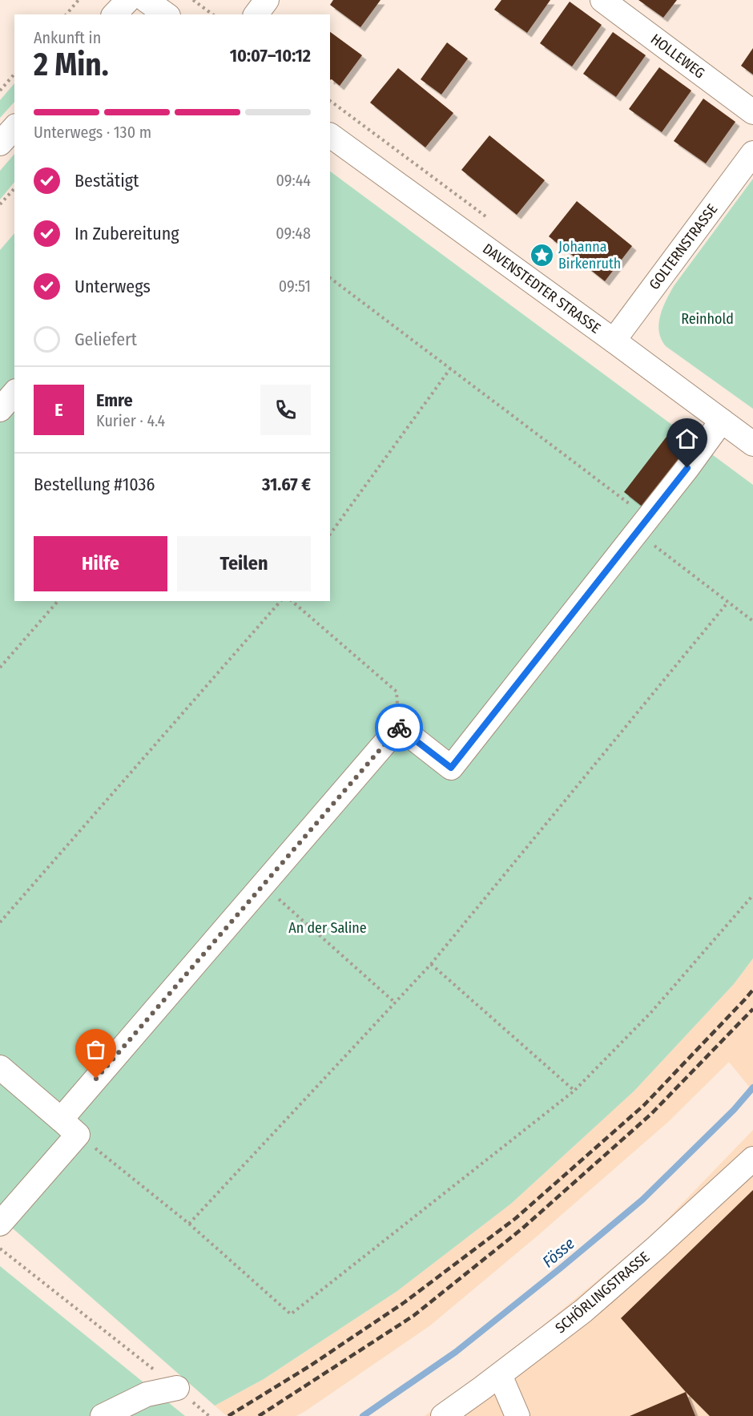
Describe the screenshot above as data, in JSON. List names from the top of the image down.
{
  "streets": {
    "street": [
      "HOLLEWEG",
      "GOLTERNSTRASSE",
      "DAVENSTEDTER STRASSE",
      "SCHÖRLINGSTRASSE"
    ]
  },
  "crossings": [
    ["GOLTERNSTRASSE", "DAVENSTEDTER STRASSE"]
  ],
  "water": ["Fösse"],
  "parks": ["Reinhold", "An der Saline"],
  "places": {
    "place": ["Johanna Birkenruth"]
  },
  "page": {
    "heading": ["2 Min.", "Ankunft in", "10:07–10:12"],
    "panel": [
      "Emre",
      "Kurier · 4.4",
      "Bestellung #1036",
      "31.67 €"
    ],
    "bar": "Unterwegs · 130 m",
    "list": [
      ["Bestätigt", "09:44"],
      ["In Zubereitung", "09:48"],
      ["Unterwegs", "09:51"],
      "Geliefert"
    ],
    "round": "E",
    "buttons": ["Hilfe", "Teilen"]
  }
}
